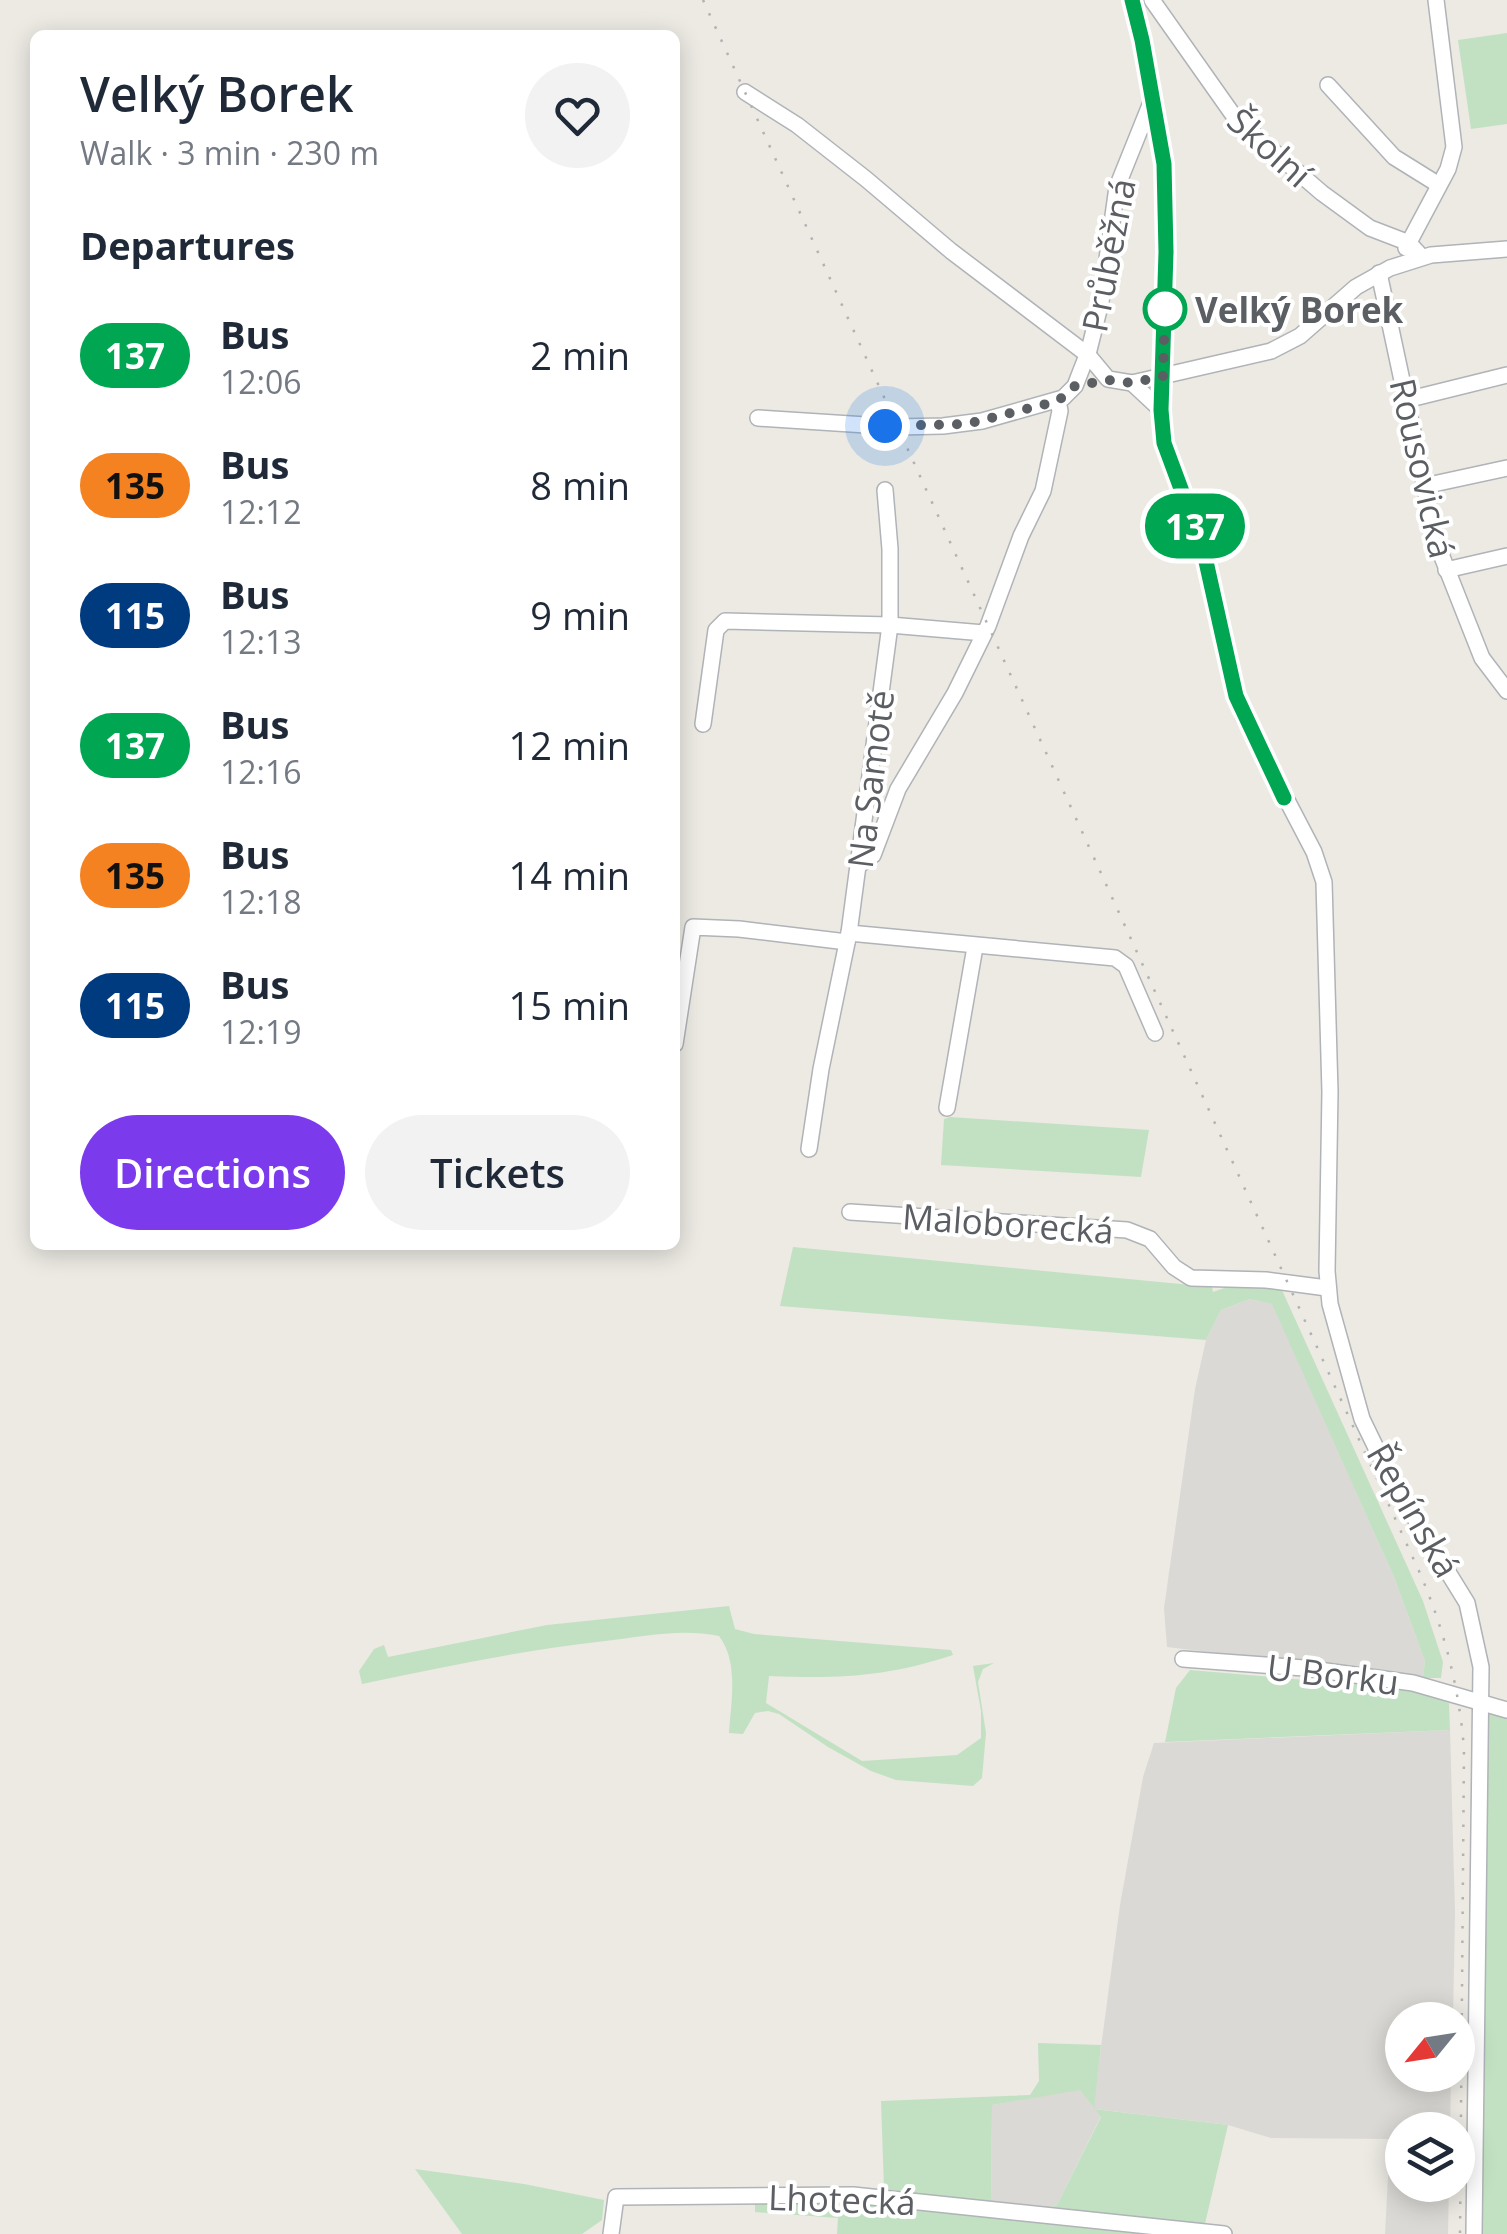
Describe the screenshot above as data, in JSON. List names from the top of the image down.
{
  "streets": {
    "street": [
      "Školní",
      "Průběžná",
      "Rousovická",
      "Na Samotě",
      "Maloborecká",
      "Řepínská",
      "U Borku",
      "Lhotecká"
    ]
  },
  "crossings": [
    ["Průběžná", "Řepínská"],
    ["Maloborecká", "Řepínská"],
    ["Řepínská", "U Borku"]
  ],
  "places": ["Velký Borek"],
  "lines": ["bus line 137"],
  "north": "bottom left",
  "page": {
    "on_map": "137",
    "heading": [
      ["Velký Borek", "Walk · 3 min · 230 m"],
      "Departures"
    ],
    "list": [
      {
        "mark": "137",
        "name": "Bus",
        "note": "12:06",
        "value": "2 min"
      },
      {
        "mark": "135",
        "name": "Bus",
        "note": "12:12",
        "value": "8 min"
      },
      {
        "mark": "115",
        "name": "Bus",
        "note": "12:13",
        "value": "9 min"
      },
      {
        "mark": "137",
        "name": "Bus",
        "note": "12:16",
        "value": "12 min"
      },
      {
        "mark": "135",
        "name": "Bus",
        "note": "12:18",
        "value": "14 min"
      },
      {
        "mark": "115",
        "name": "Bus",
        "note": "12:19",
        "value": "15 min"
      }
    ],
    "buttons": ["Directions", "Tickets"]
  }
}
